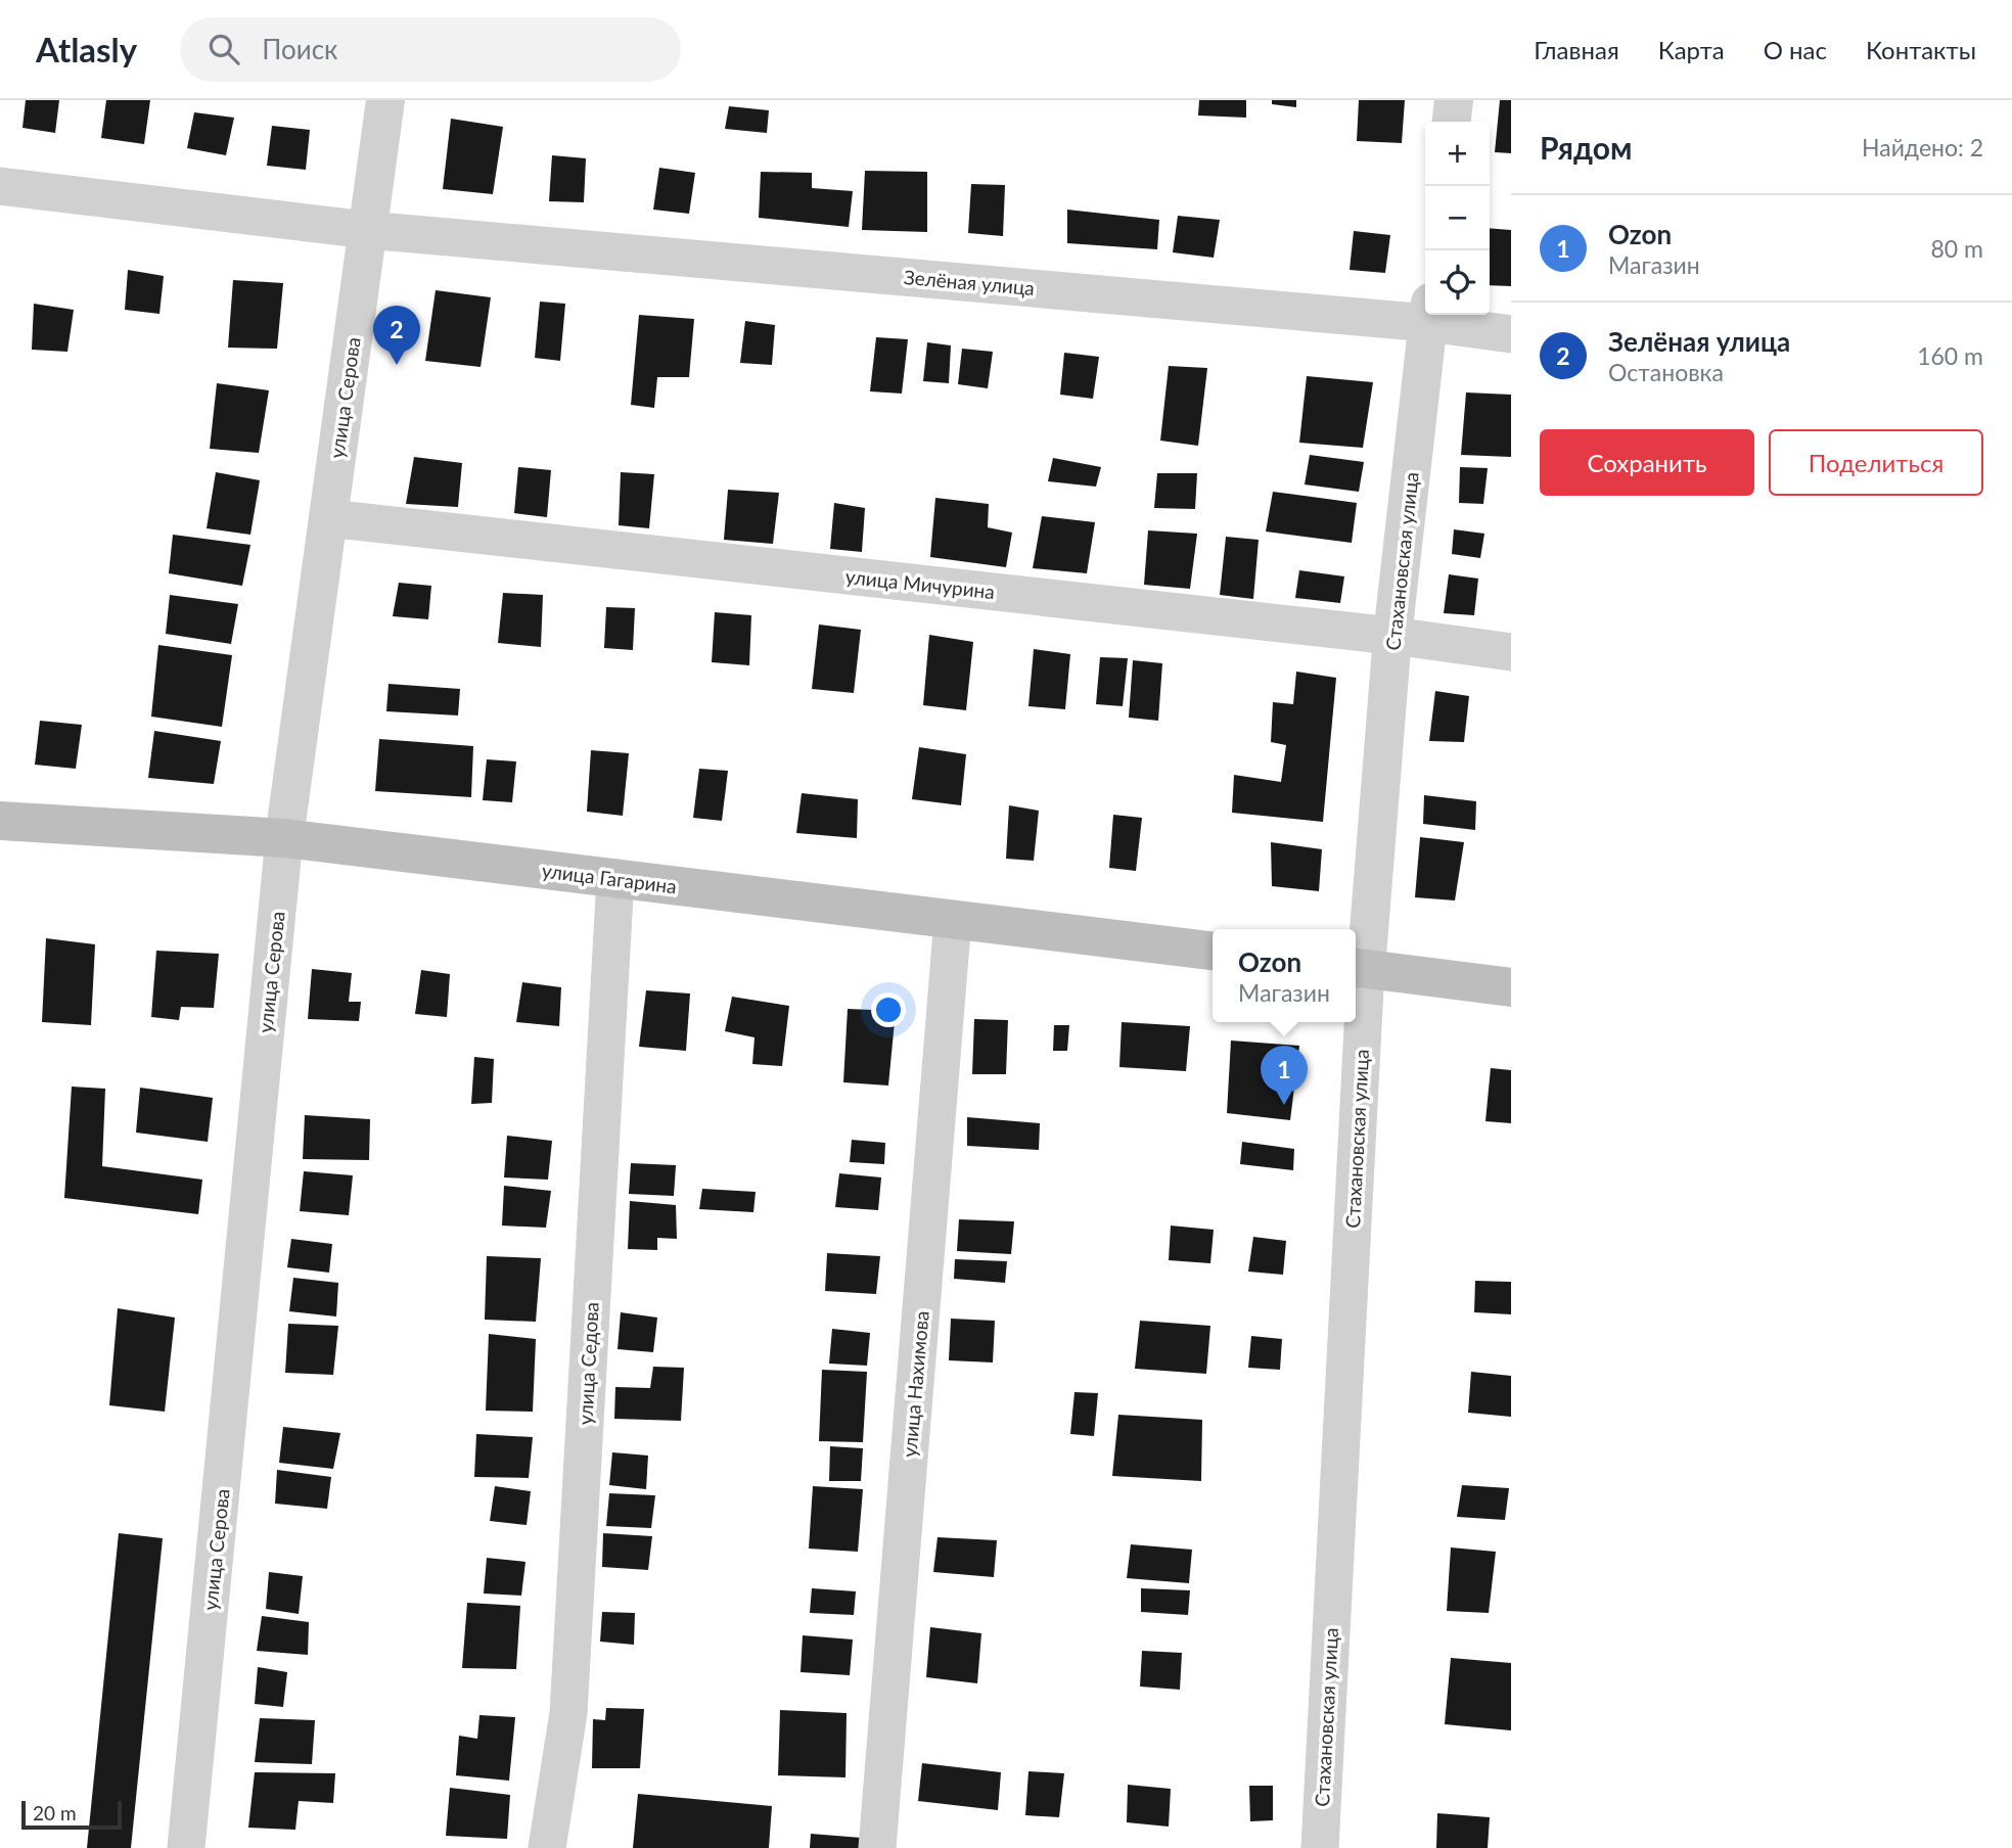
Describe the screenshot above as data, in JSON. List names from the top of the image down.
{
  "streets": {
    "main road": ["улица Гагарина"],
    "street": [
      "Зелёная улица",
      "улица Серова",
      "Стахановская улица",
      "улица Мичурина",
      "улица Седова",
      "улица Нахимова"
    ]
  },
  "crossings": [
    ["Зелёная улица", "улица Серова"],
    ["улица Серова", "улица Мичурина"],
    ["улица Серова", "улица Гагарина"],
    ["Стахановская улица", "улица Мичурина"],
    ["улица Гагарина", "улица Седова"],
    ["улица Гагарина", "улица Нахимова"]
  ],
  "scale_bar": "20 m",
  "page": {
    "header": "Atlasly",
    "search": "Поиск",
    "nav": [
      "Главная",
      "Карта",
      "О нас",
      "Контакты"
    ],
    "heading": ["Рядом", "Найдено: 2"],
    "map_buttons": ["+", "−"],
    "list": [
      {
        "mark": "1",
        "name": "Ozon",
        "note": "Магазин",
        "value": "80 m"
      },
      {
        "mark": "2",
        "name": "Зелёная улица",
        "note": "Остановка",
        "value": "160 m"
      }
    ],
    "pins": ["2", "1"],
    "buttons": ["Сохранить", "Поделиться"],
    "popup": ["Ozon", "Магазин"],
    "scale": "20 m"
  }
}
